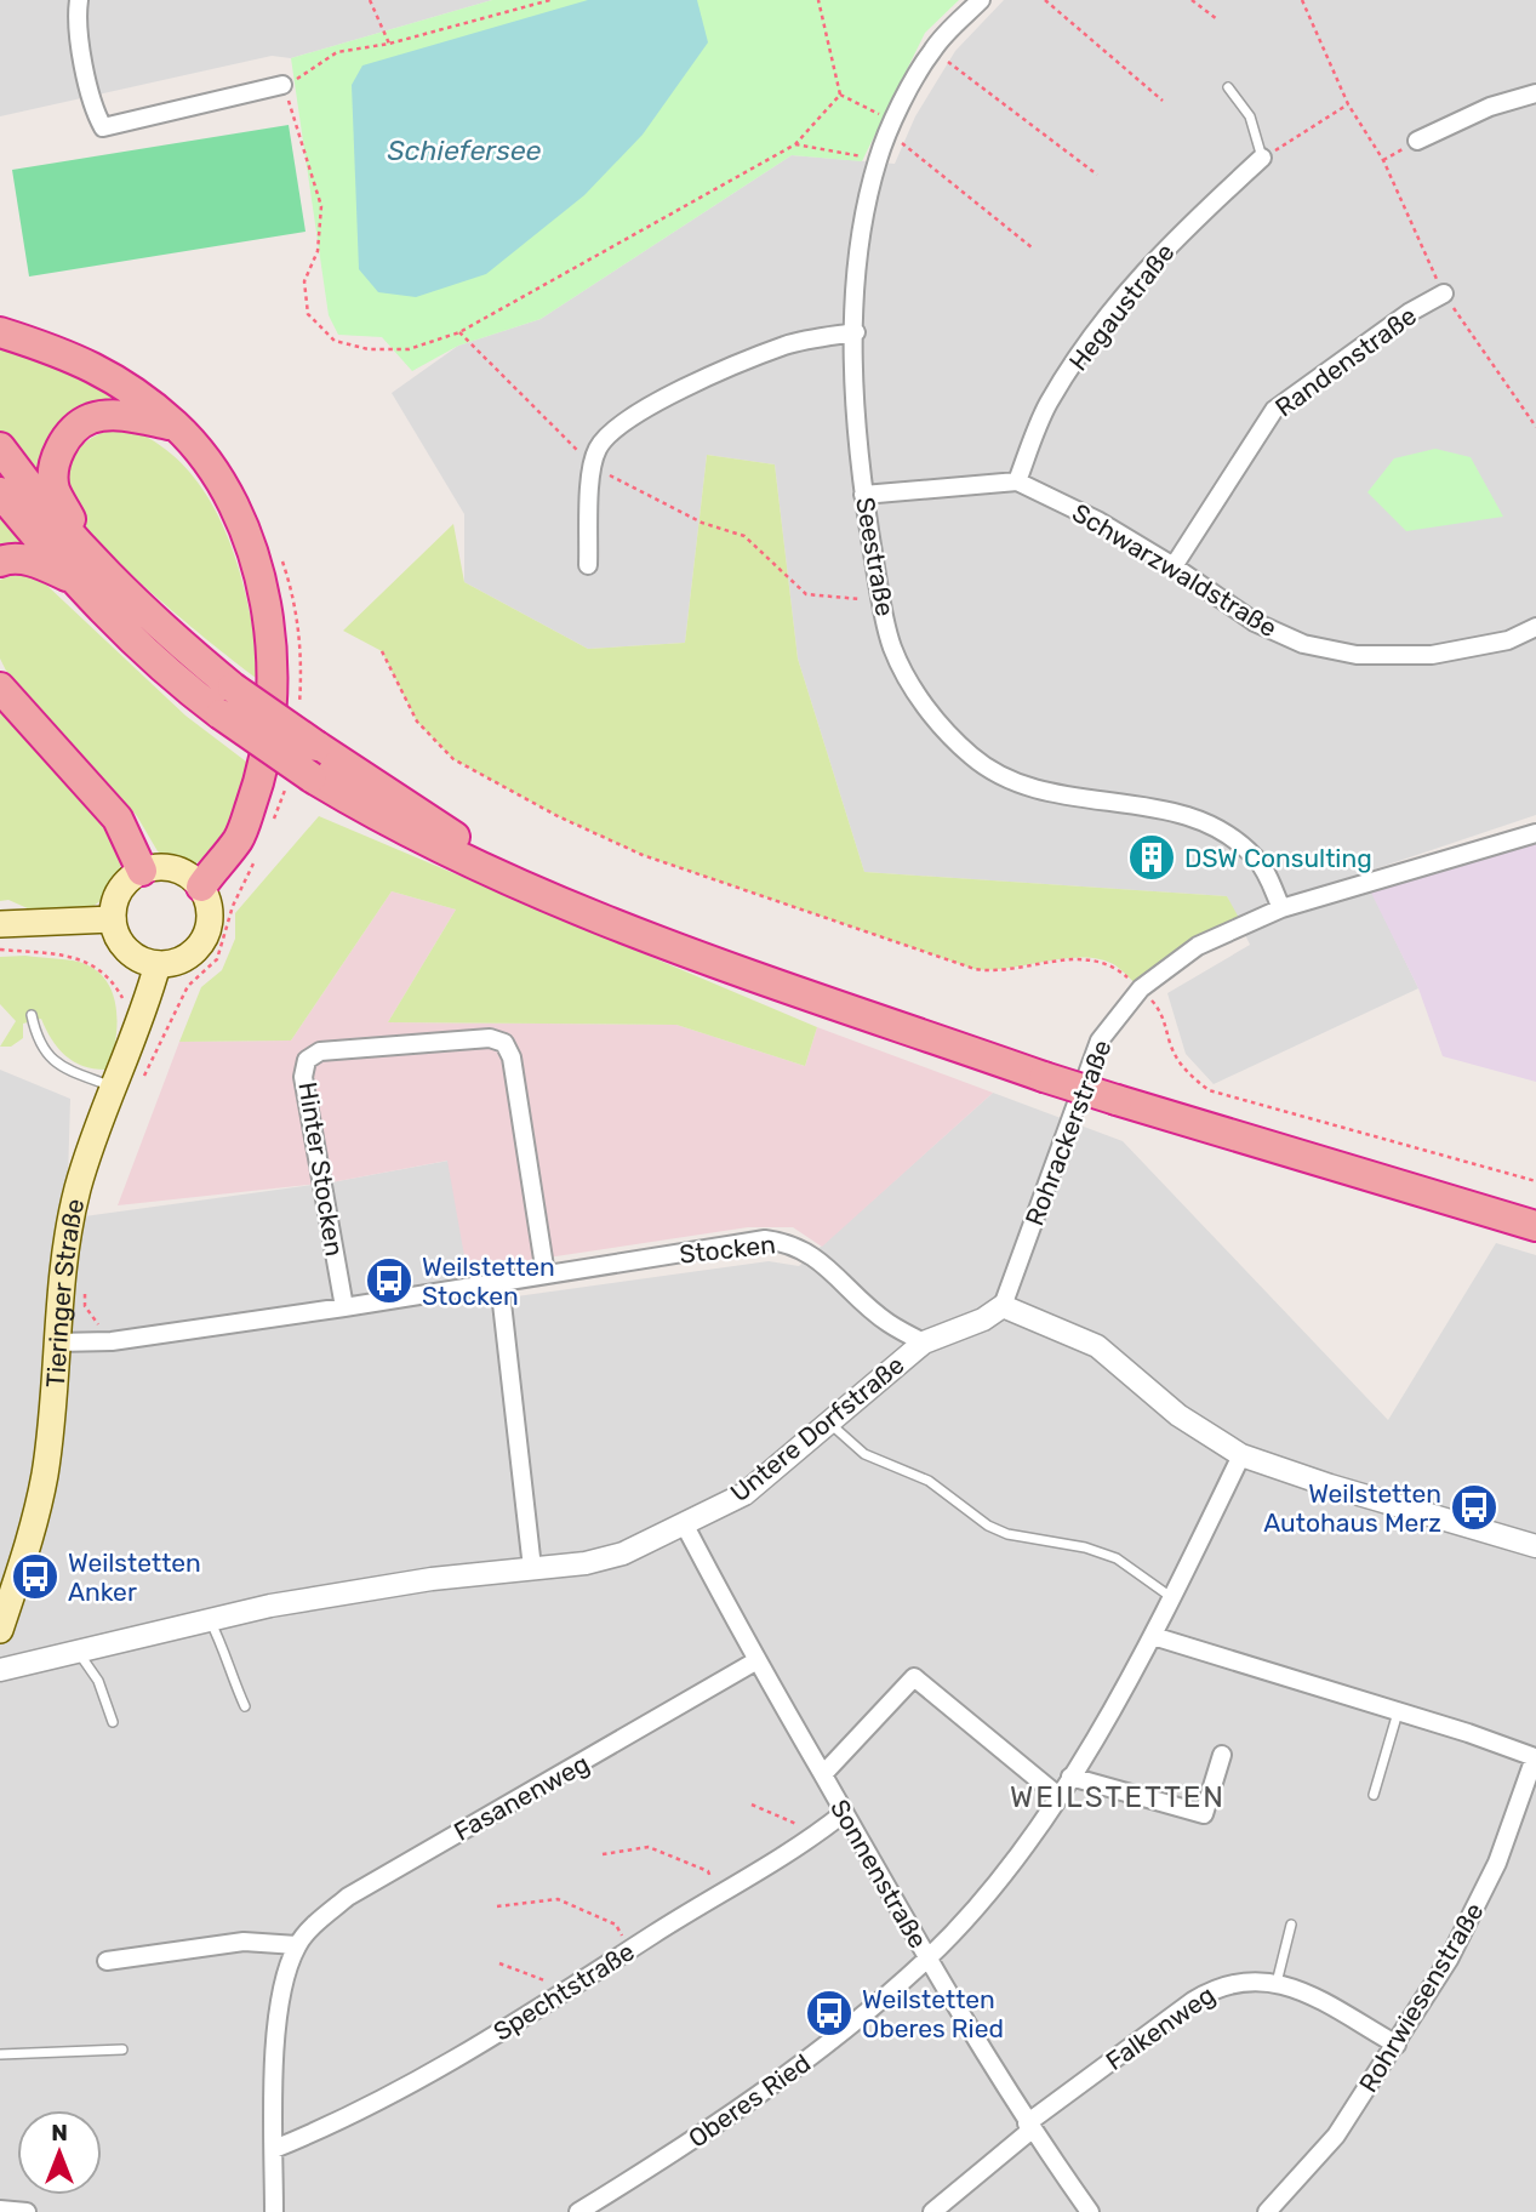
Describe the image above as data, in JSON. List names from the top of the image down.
{
  "streets": {
    "main road": ["Tieringer Straße"],
    "street": [
      "Hegaustraße",
      "Randenstraße",
      "Seestraße",
      "Schwarzwaldstraße",
      "Rohrackerstraße",
      "Hinter Stocken",
      "Stocken",
      "Untere Dorfstraße",
      "Fasanenweg",
      "Sonnenstraße",
      "Spechtstraße",
      "Rohrwiesenstraße",
      "Falkenweg",
      "Oberes Ried"
    ]
  },
  "crossings": [
    ["Hegaustraße", "Schwarzwaldstraße"],
    ["Randenstraße", "Schwarzwaldstraße"],
    ["Seestraße", "Rohrackerstraße"],
    ["Rohrackerstraße", "Untere Dorfstraße"],
    ["Hinter Stocken", "Stocken"],
    ["Stocken", "Tieringer Straße"],
    ["Stocken", "Untere Dorfstraße"],
    ["Untere Dorfstraße", "Sonnenstraße"],
    ["Fasanenweg", "Sonnenstraße"],
    ["Fasanenweg", "Spechtstraße"],
    ["Sonnenstraße", "Spechtstraße"],
    ["Sonnenstraße", "Falkenweg"],
    ["Sonnenstraße", "Oberes Ried"],
    ["Rohrwiesenstraße", "Falkenweg"],
    ["Rohrwiesenstraße", "Oberes Ried"]
  ],
  "districts": ["WEILSTETTEN"],
  "water": ["Schiefersee"],
  "places": {
    "building": ["DSW Consulting"],
    "bus stop": [
      "Weilstetten Stocken",
      "Weilstetten Autohaus Merz",
      "Weilstetten Anker",
      "Weilstetten Oberes Ried"
    ]
  },
  "north": "top"
}
